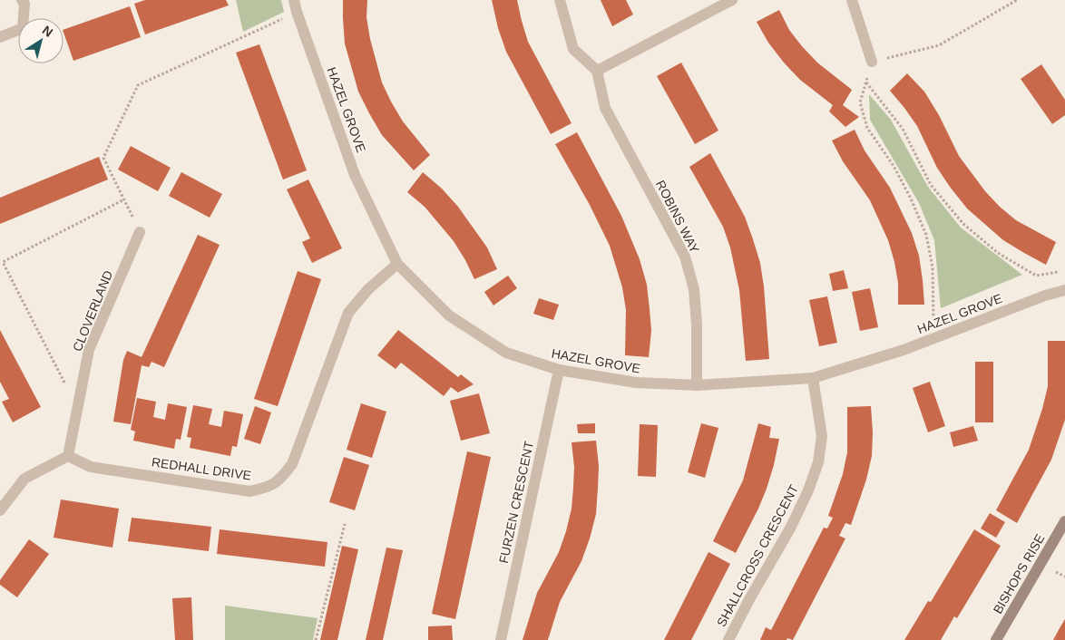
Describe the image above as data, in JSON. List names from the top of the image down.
{
  "streets": {
    "street": [
      "HAZEL GROVE",
      "ROBINS WAY",
      "CLOVERLAND",
      "REDHALL DRIVE",
      "FURZEN CRESCENT",
      "SHALLCROSS CRESCENT",
      "BISHOPS RISE"
    ]
  },
  "crossings": [
    ["HAZEL GROVE", "ROBINS WAY"],
    ["HAZEL GROVE", "REDHALL DRIVE"],
    ["HAZEL GROVE", "FURZEN CRESCENT"],
    ["HAZEL GROVE", "SHALLCROSS CRESCENT"],
    ["CLOVERLAND", "REDHALL DRIVE"]
  ],
  "north": "top right"
}
